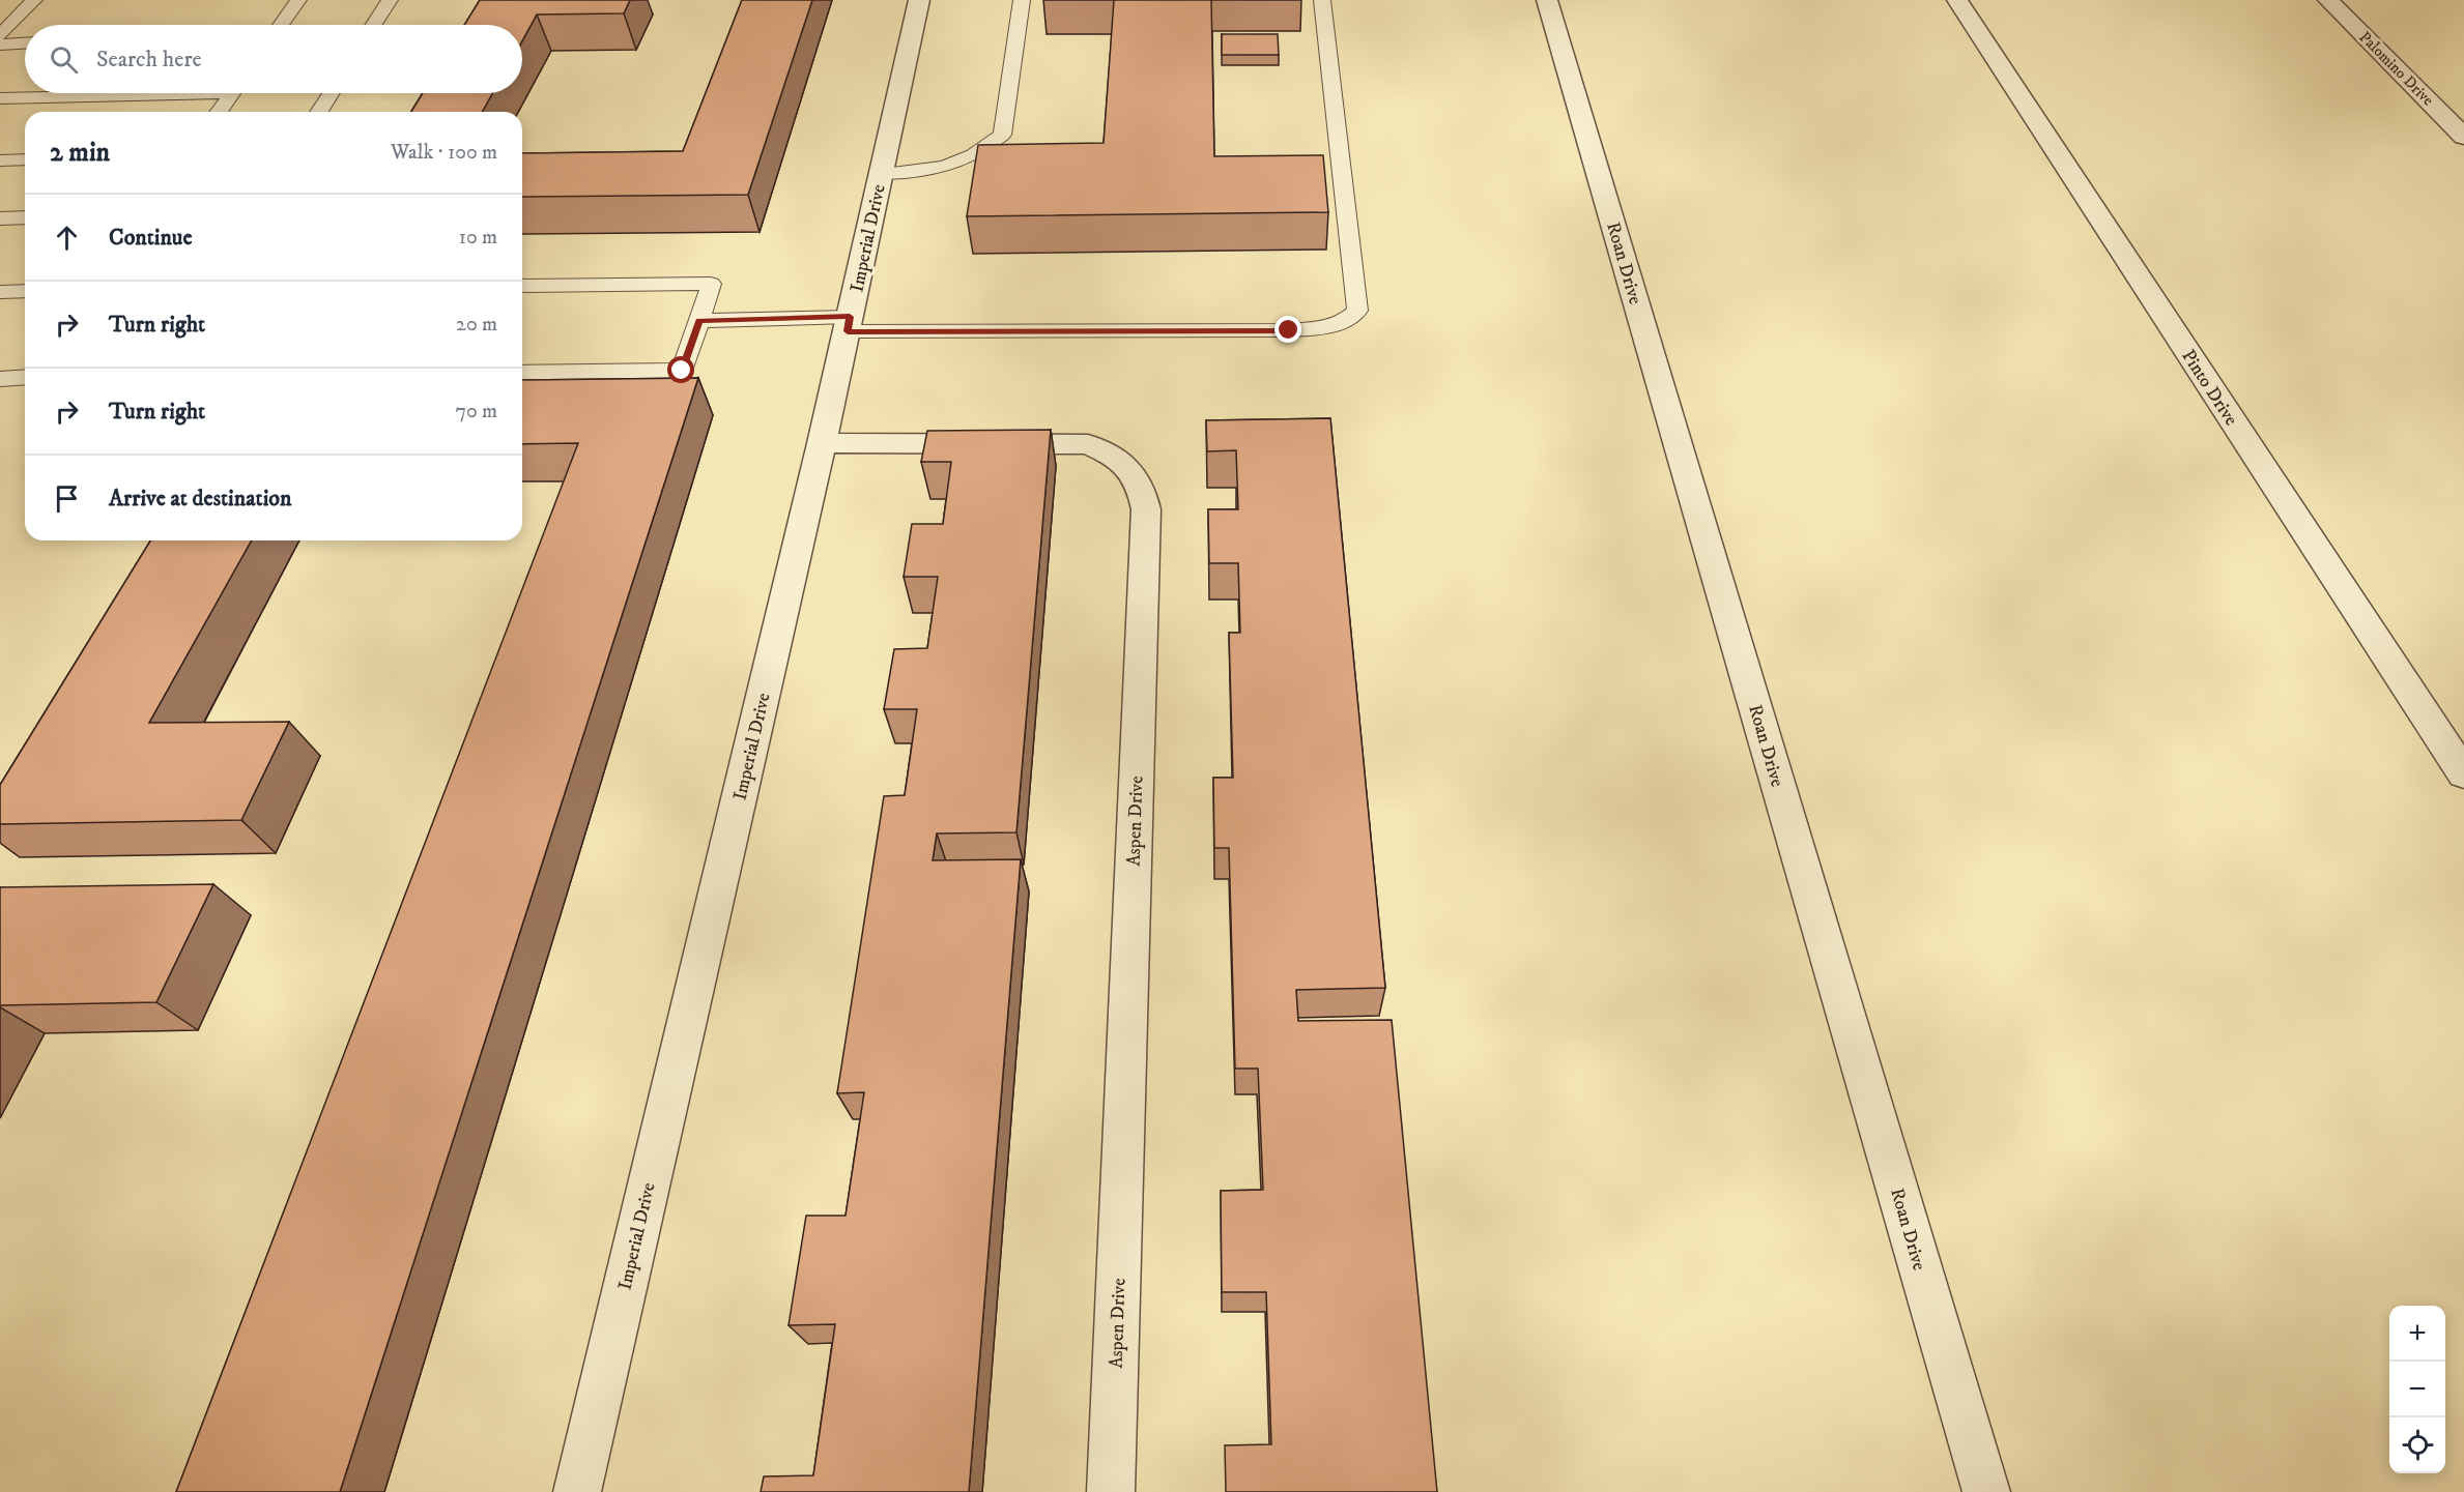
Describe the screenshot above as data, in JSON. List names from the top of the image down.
{
  "streets": {
    "street": [
      "Palomino Drive",
      "Imperial Drive",
      "Roan Drive",
      "Pinto Drive",
      "Aspen Drive"
    ]
  },
  "crossings": [
    ["Imperial Drive", "Aspen Drive"]
  ],
  "page": {
    "search": "Search here",
    "heading": ["2 min", "Walk · 100 m"],
    "list": [
      ["Continue", "10 m"],
      ["Turn right", "20 m"],
      ["Turn right", "70 m"],
      "Arrive at destination"
    ],
    "map_buttons": ["+", "−"]
  }
}
